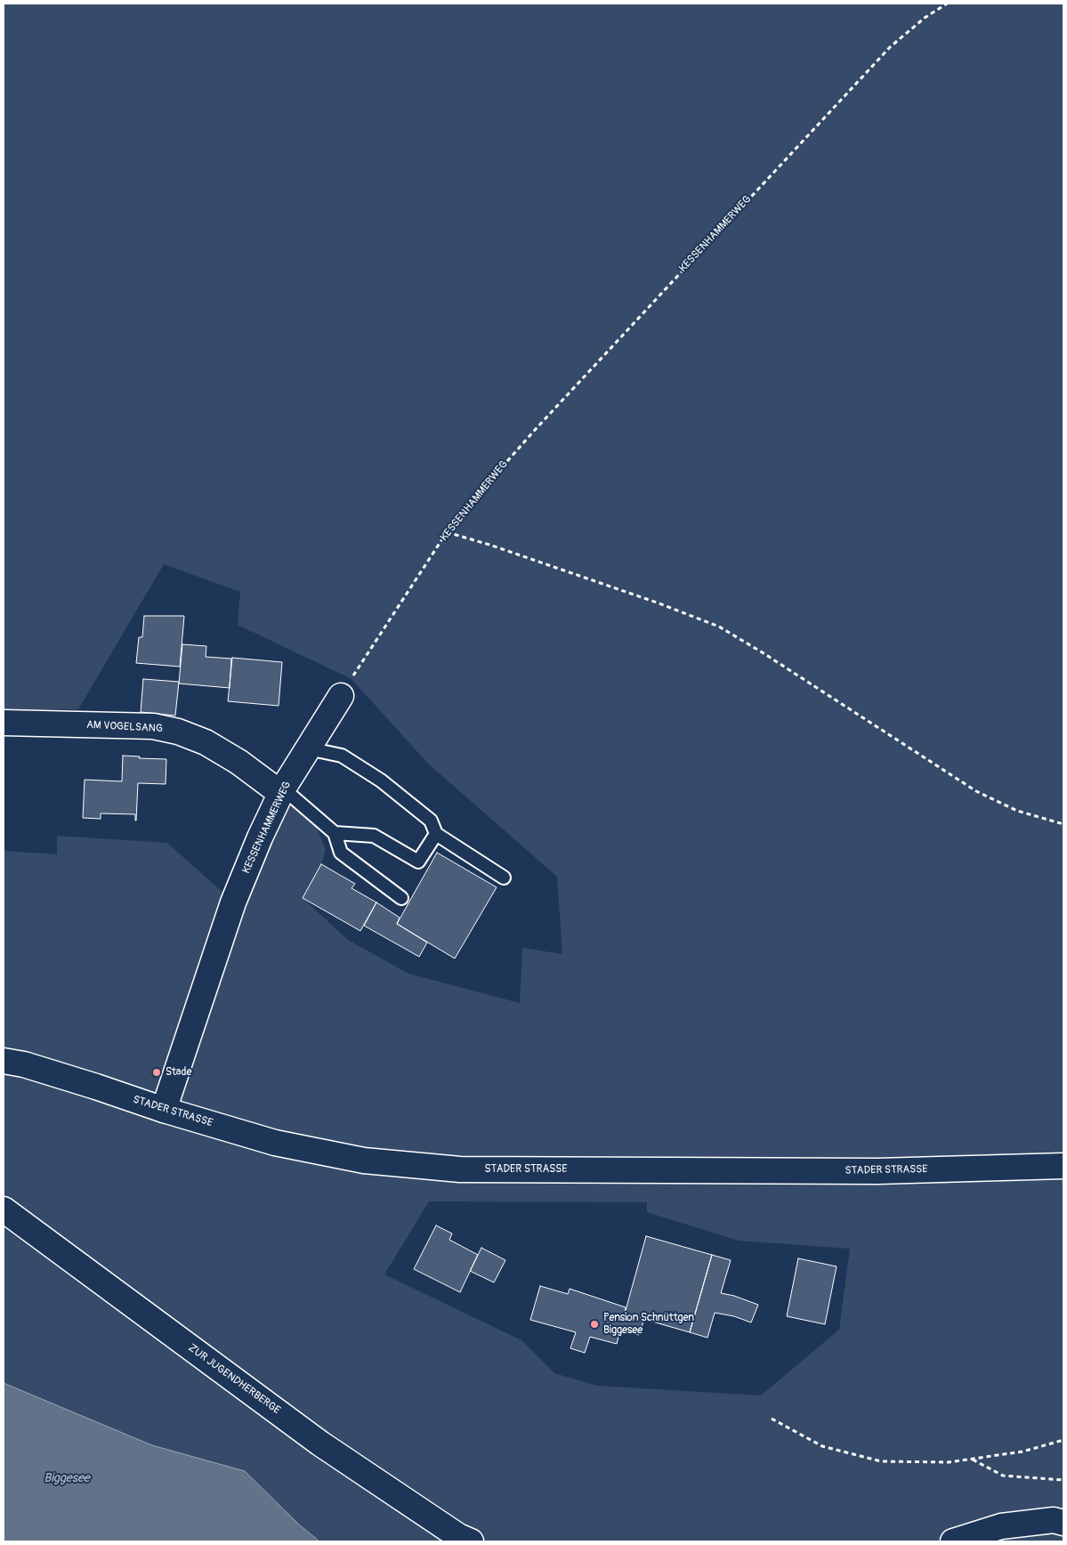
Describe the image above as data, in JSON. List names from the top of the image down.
{
  "streets": {
    "street": [
      "KESSENHAMMERWEG",
      "AM VOGELSANG",
      "STADER STRASSE",
      "ZUR JUGENDHERBERGE"
    ]
  },
  "crossings": [
    ["KESSENHAMMERWEG", "AM VOGELSANG"],
    ["KESSENHAMMERWEG", "STADER STRASSE"]
  ],
  "water": ["Biggesee"],
  "places": ["Stade", "Pension Schnüttgen Biggesee"]
}
